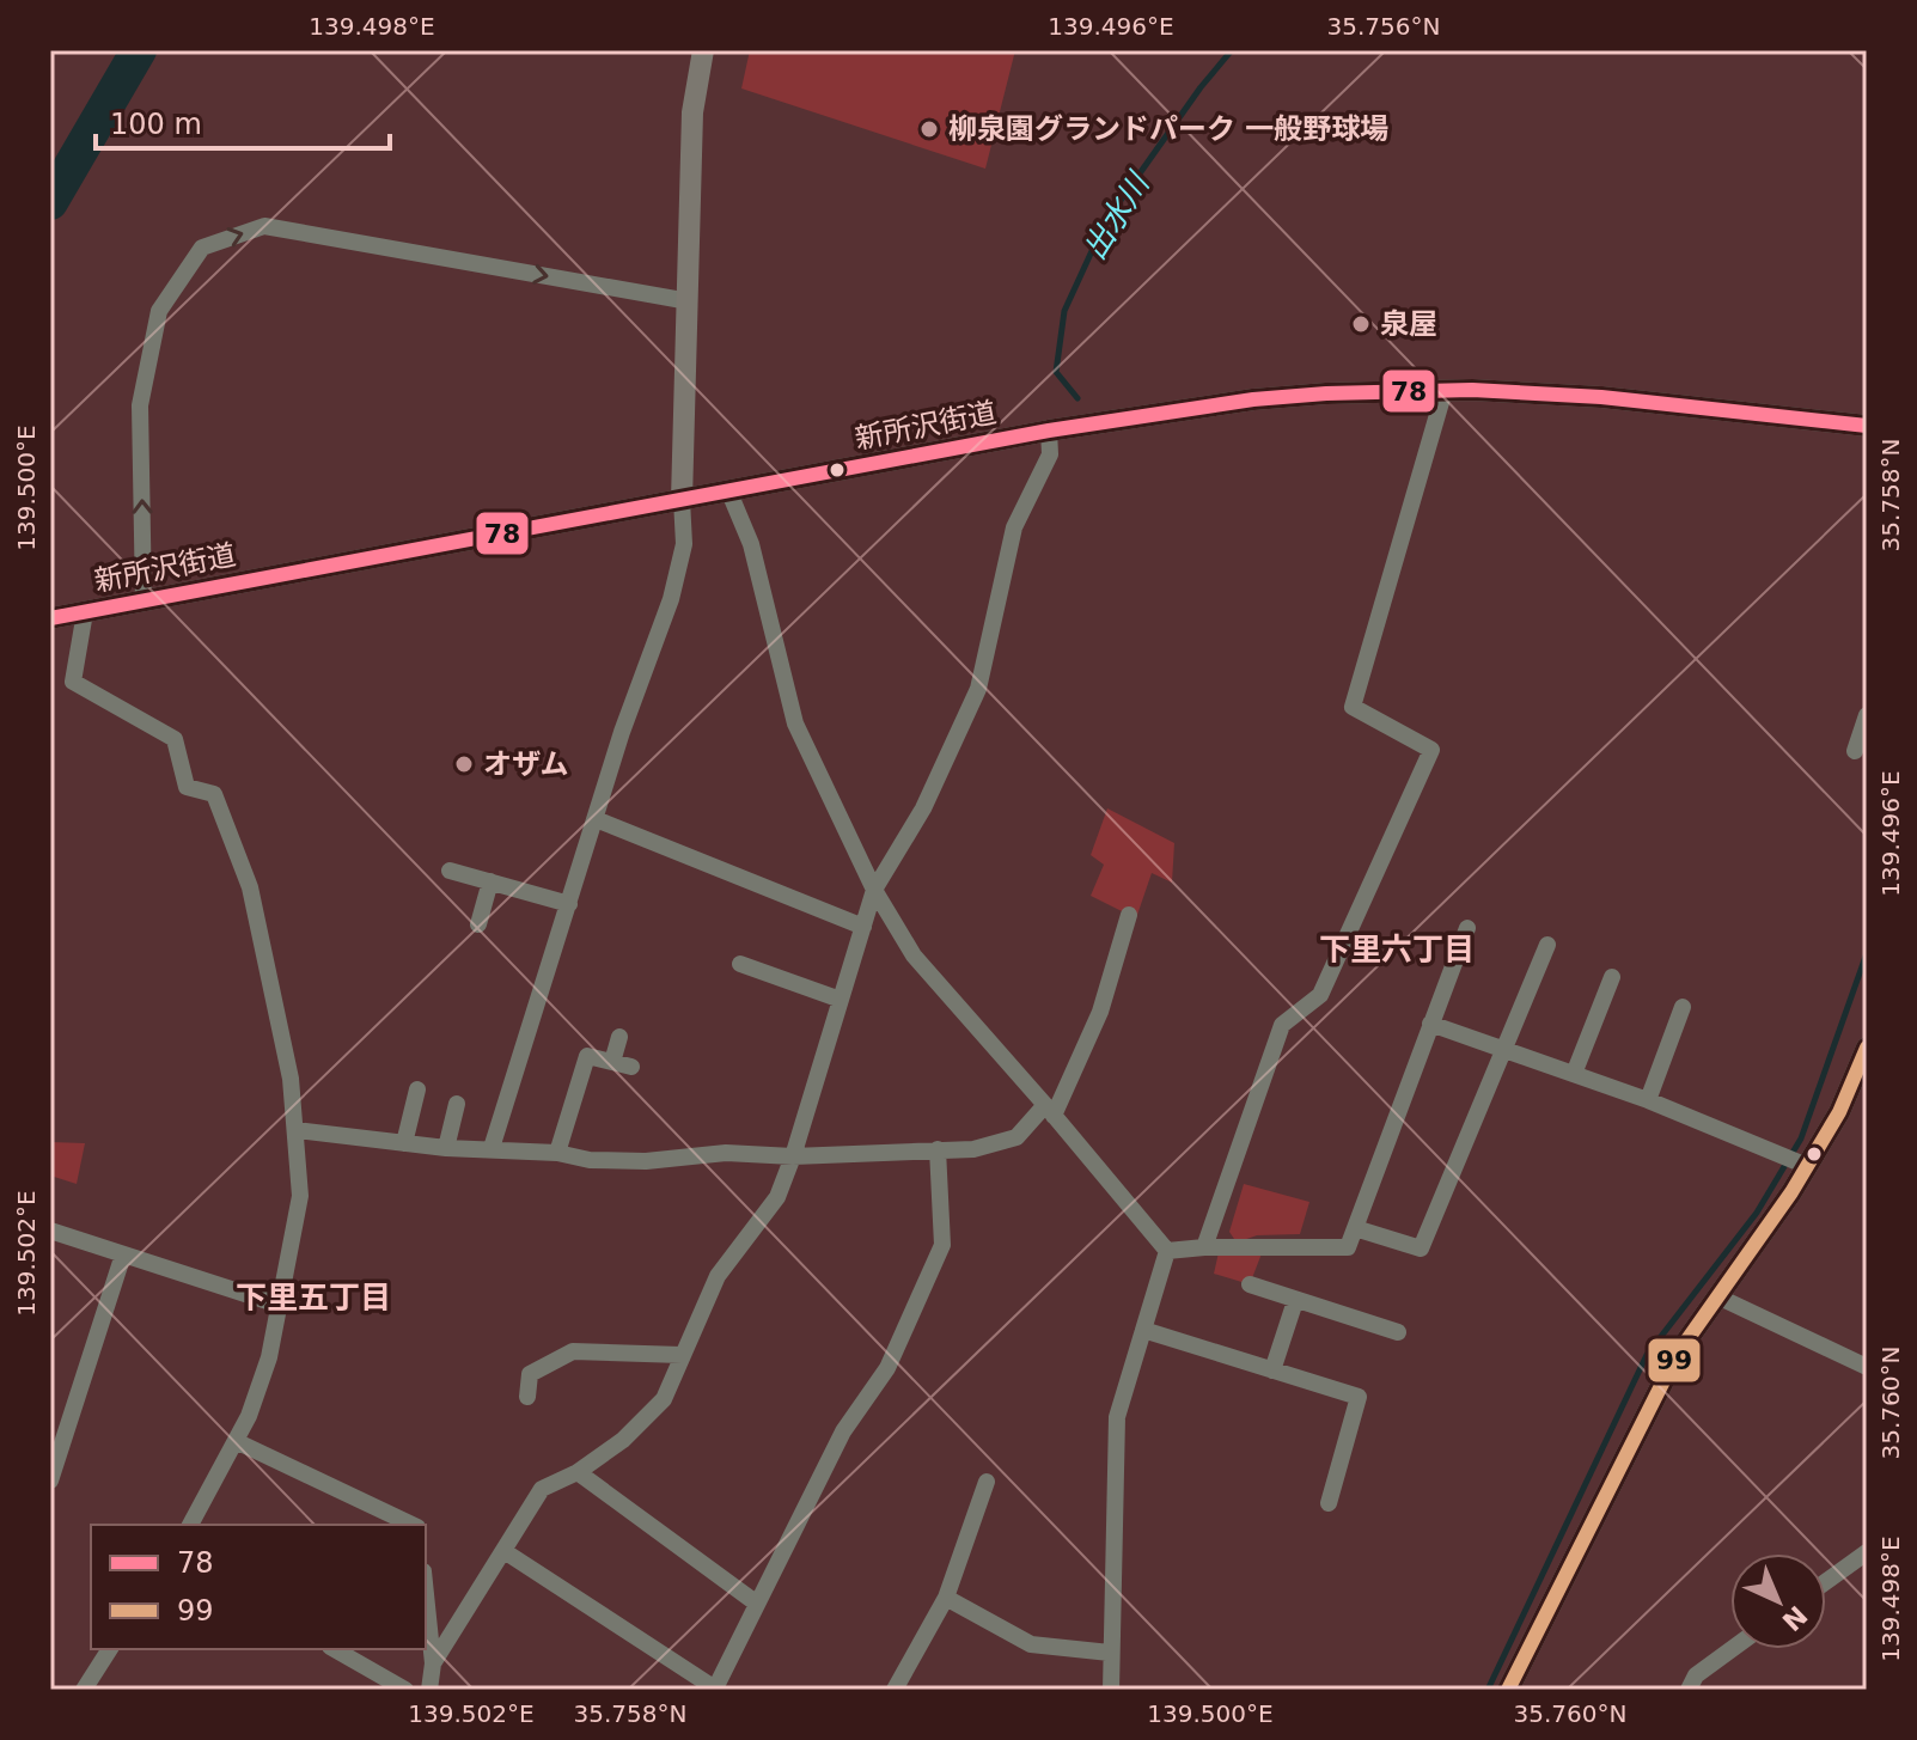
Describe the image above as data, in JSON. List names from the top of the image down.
{
  "streets": {
    "street": ["新所沢街道"]
  },
  "districts": ["下里六丁目", "下里五丁目"],
  "water": ["出水川"],
  "places": ["柳泉園グランドパーク 一般野球場", "泉屋", "オザム"],
  "lines": ["transit line 78", "transit line 99"],
  "legend": ["78", "99"],
  "scale_bar": "100 m",
  "north": "bottom right",
  "coordinates": [
    "139.498°E",
    "139.496°E",
    "35.756°N",
    "139.500°E",
    "35.758°N",
    "139.502°E",
    "35.760°N"
  ]
}
